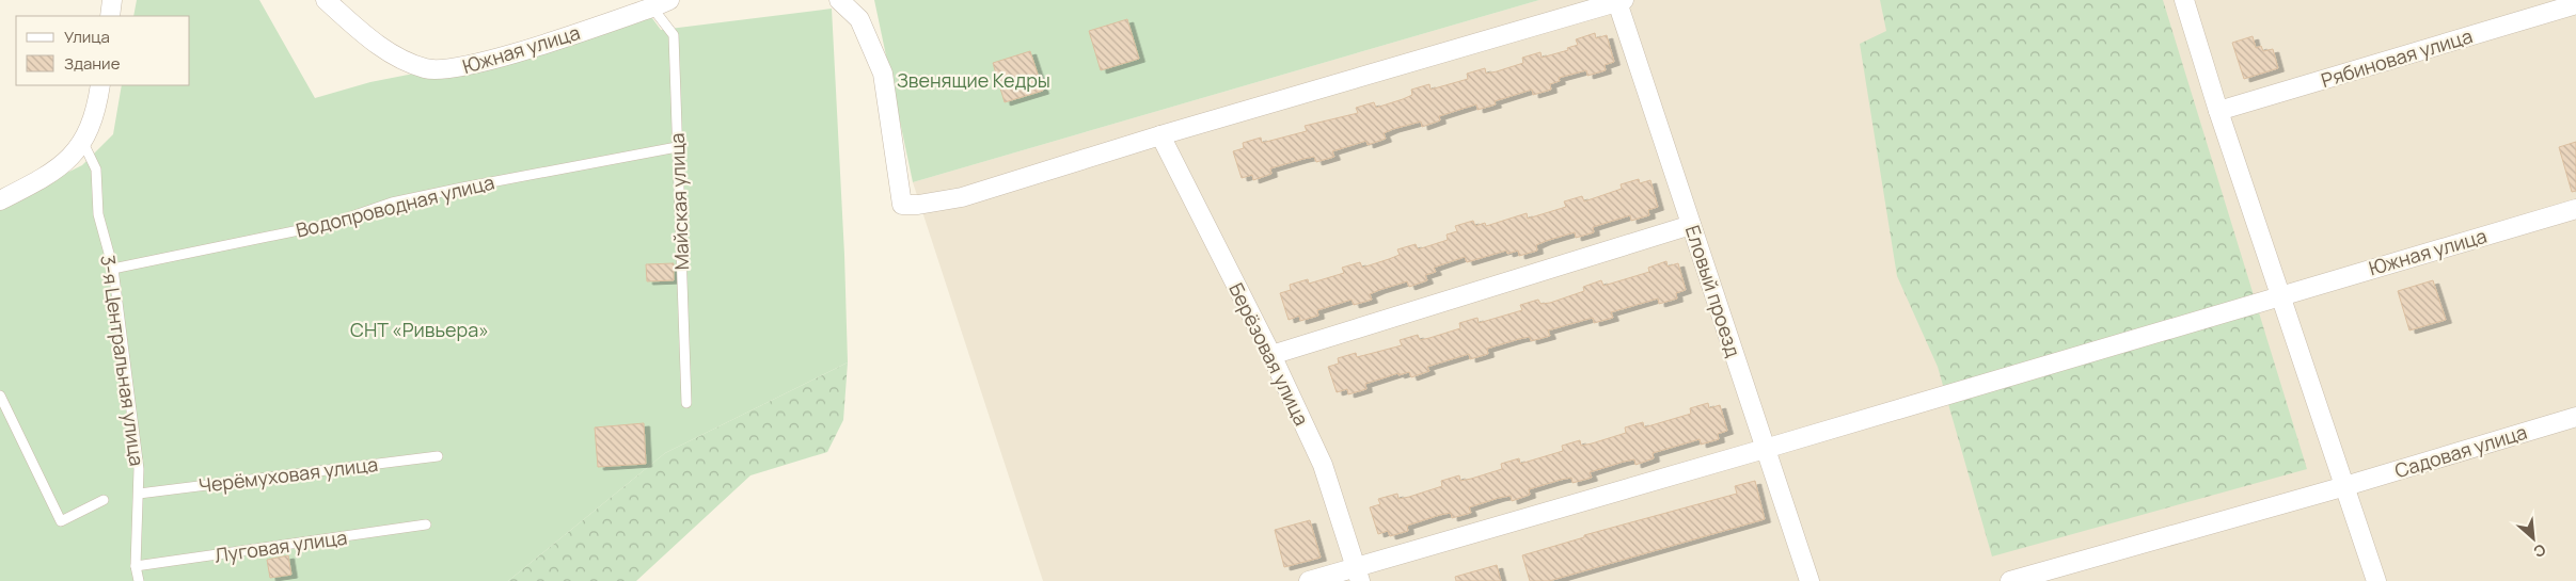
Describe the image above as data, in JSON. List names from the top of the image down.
{
  "streets": {
    "street": [
      "Южная улица",
      "Рябиновая улица",
      "Еловый проезд",
      "Берёзовая улица",
      "Садовая улица"
    ],
    "lane": [
      "Майская улица",
      "Водопроводная улица",
      "3-я Центральная улица",
      "Черёмуховая улица",
      "Луговая улица"
    ]
  },
  "crossings": [
    ["Южная улица", "Майская улица"],
    ["Южная улица", "Еловый проезд"],
    ["Южная улица", "Берёзовая улица"],
    ["Майская улица", "Водопроводная улица"],
    ["Водопроводная улица", "3-я Центральная улица"],
    ["3-я Центральная улица", "Черёмуховая улица"],
    ["3-я Центральная улица", "Луговая улица"]
  ],
  "parks": ["Звенящие Кедры", "СНТ «Ривьера»"],
  "legend": ["Улица", "Здание"],
  "north": "bottom right"
}
